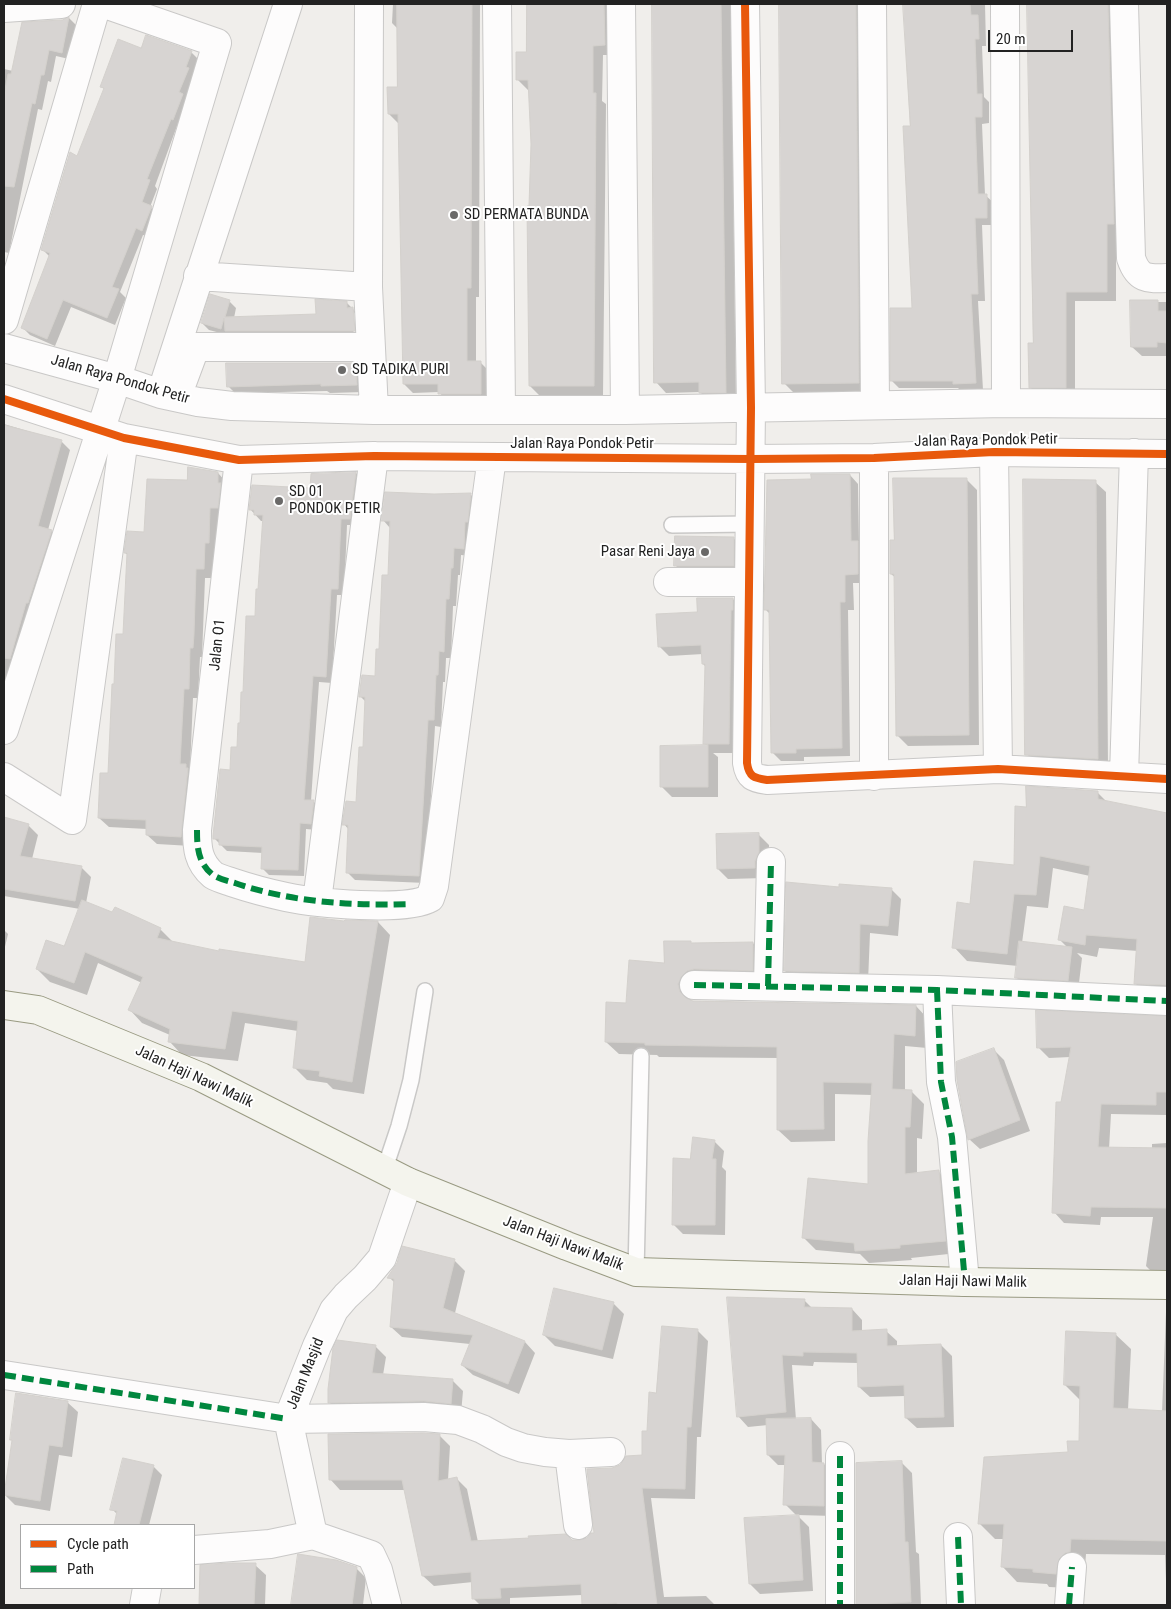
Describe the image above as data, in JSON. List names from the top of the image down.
{
  "streets": {
    "main road": ["Jalan Haji Nawi Malik"],
    "street": ["Jalan Raya Pondok Petir", "Jalan O1", "Jalan Masjid"]
  },
  "crossings": [
    ["Jalan Raya Pondok Petir", "Jalan O1"],
    ["Jalan Haji Nawi Malik", "Jalan Masjid"]
  ],
  "places": [
    "SD PERMATA BUNDA",
    "SD TADIKA PURI",
    "SD 01 PONDOK PETIR",
    "Pasar Reni Jaya"
  ],
  "legend": ["Cycle path", "Path"],
  "scale_bar": "20 m"
}
